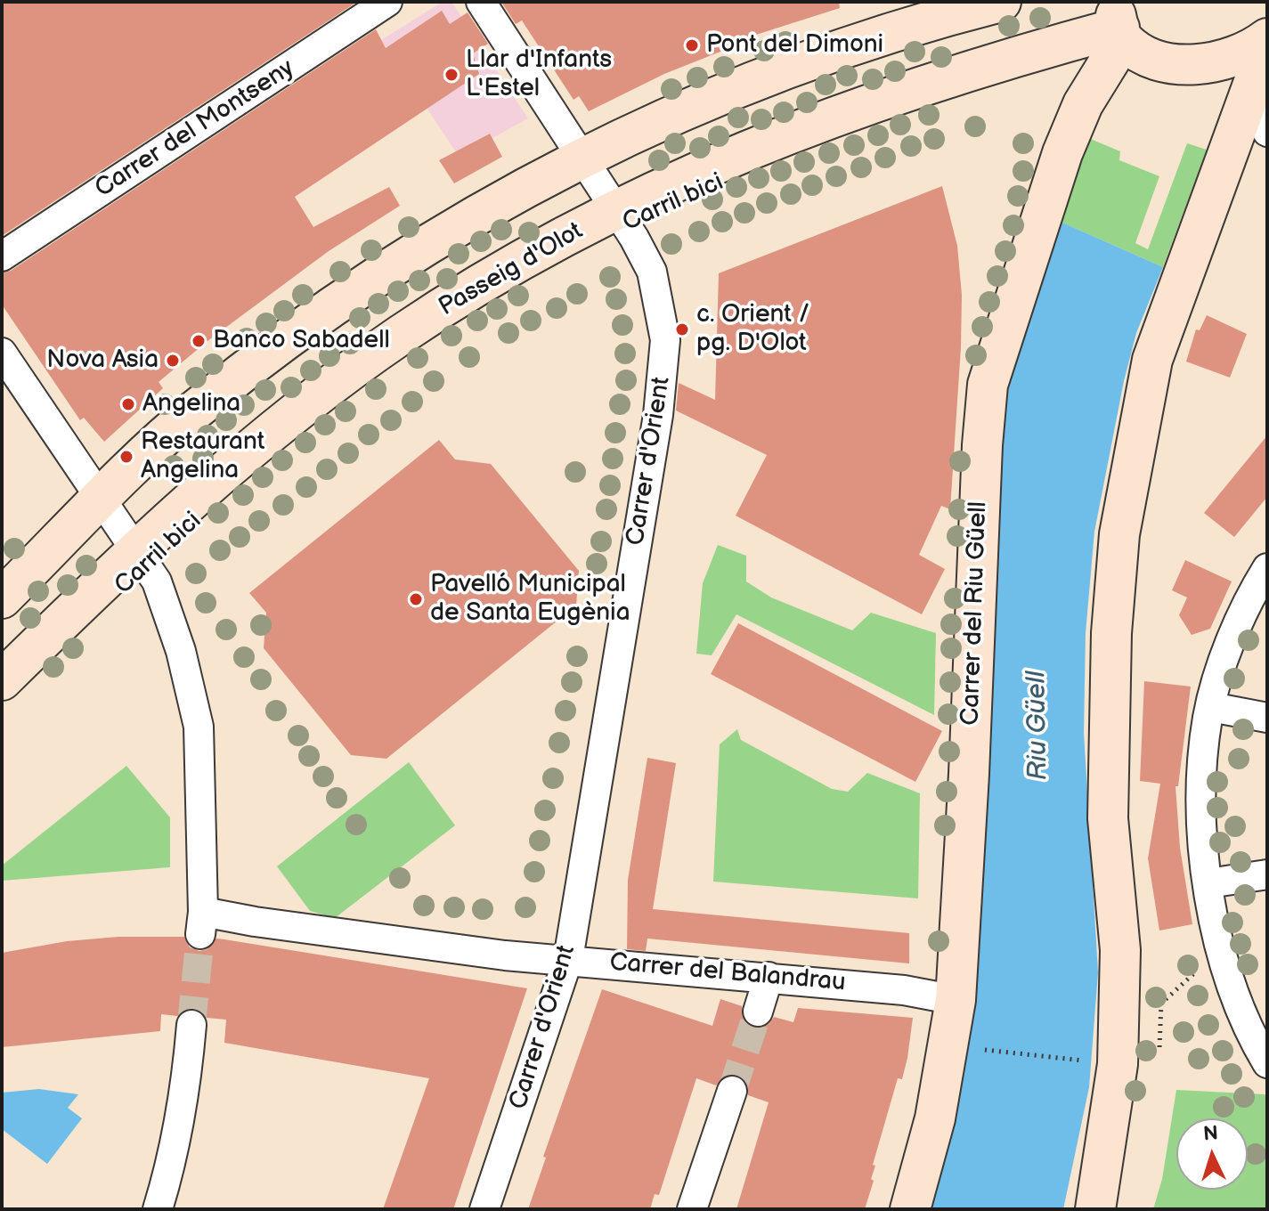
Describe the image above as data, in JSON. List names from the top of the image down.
{
  "streets": {
    "main road": ["Passeig d'Olot", "Carrer del Riu Güell"],
    "street": ["Carrer del Montseny", "Carrer d'Orient", "Carrer del Balandrau"]
  },
  "crossings": [
    ["Passeig d'Olot", "Carrer d'Orient"],
    ["Passeig d'Olot", "Carrer del Riu Güell"],
    ["Passeig d'Olot", "Carrer del Balandrau"],
    ["Carrer d'Orient", "Carrer del Balandrau"],
    ["Carrer del Riu Güell", "Carrer del Balandrau"]
  ],
  "water": ["Riu Güell"],
  "places": [
    "Pont del Dimoni",
    "Llar d'Infants L'Estel",
    "c. Orient / pg. D'Olot",
    "Banco Sabadell",
    "Nova Asia",
    "Angelina",
    "Restaurant Angelina",
    "Pavelló Municipal de Santa Eugènia"
  ],
  "north": "top"
}
